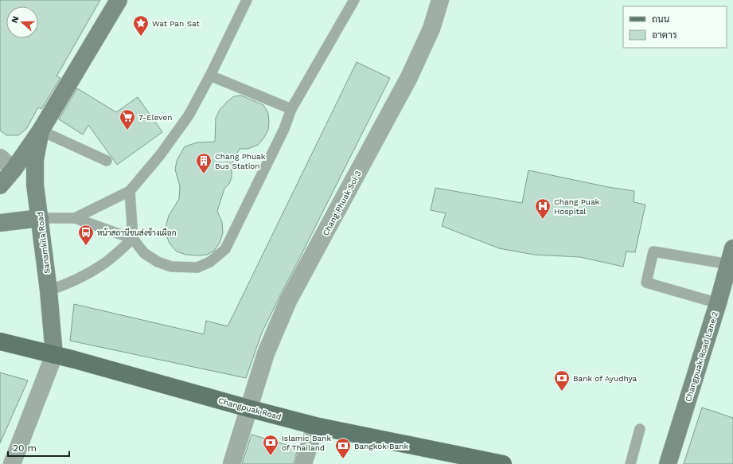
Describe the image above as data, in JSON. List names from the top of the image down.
{
  "streets": {
    "main road": ["Changpuak Road"],
    "street": ["Chang Phuak Soi 3", "Sanamkila Road", "Changpuak Road Lane 2"]
  },
  "crossings": [
    ["Chang Phuak Soi 3", "Changpuak Road"],
    ["Sanamkila Road", "Changpuak Road"]
  ],
  "places": {
    "place": ["Wat Pan Sat"],
    "supermarket": ["7-Eleven"],
    "building": ["Chang Phuak Bus Station"],
    "hospital": ["Chang Puak Hospital"],
    "bus stop": ["หน้าสถานีขนส่งช้างเผือก"],
    "bank": ["Bank of Ayudhya", "Islamic Bank of Thailand", "Bangkok Bank"]
  },
  "legend": ["ถนน", "อาคาร"],
  "scale_bar": "20 m",
  "north": "left"
}
